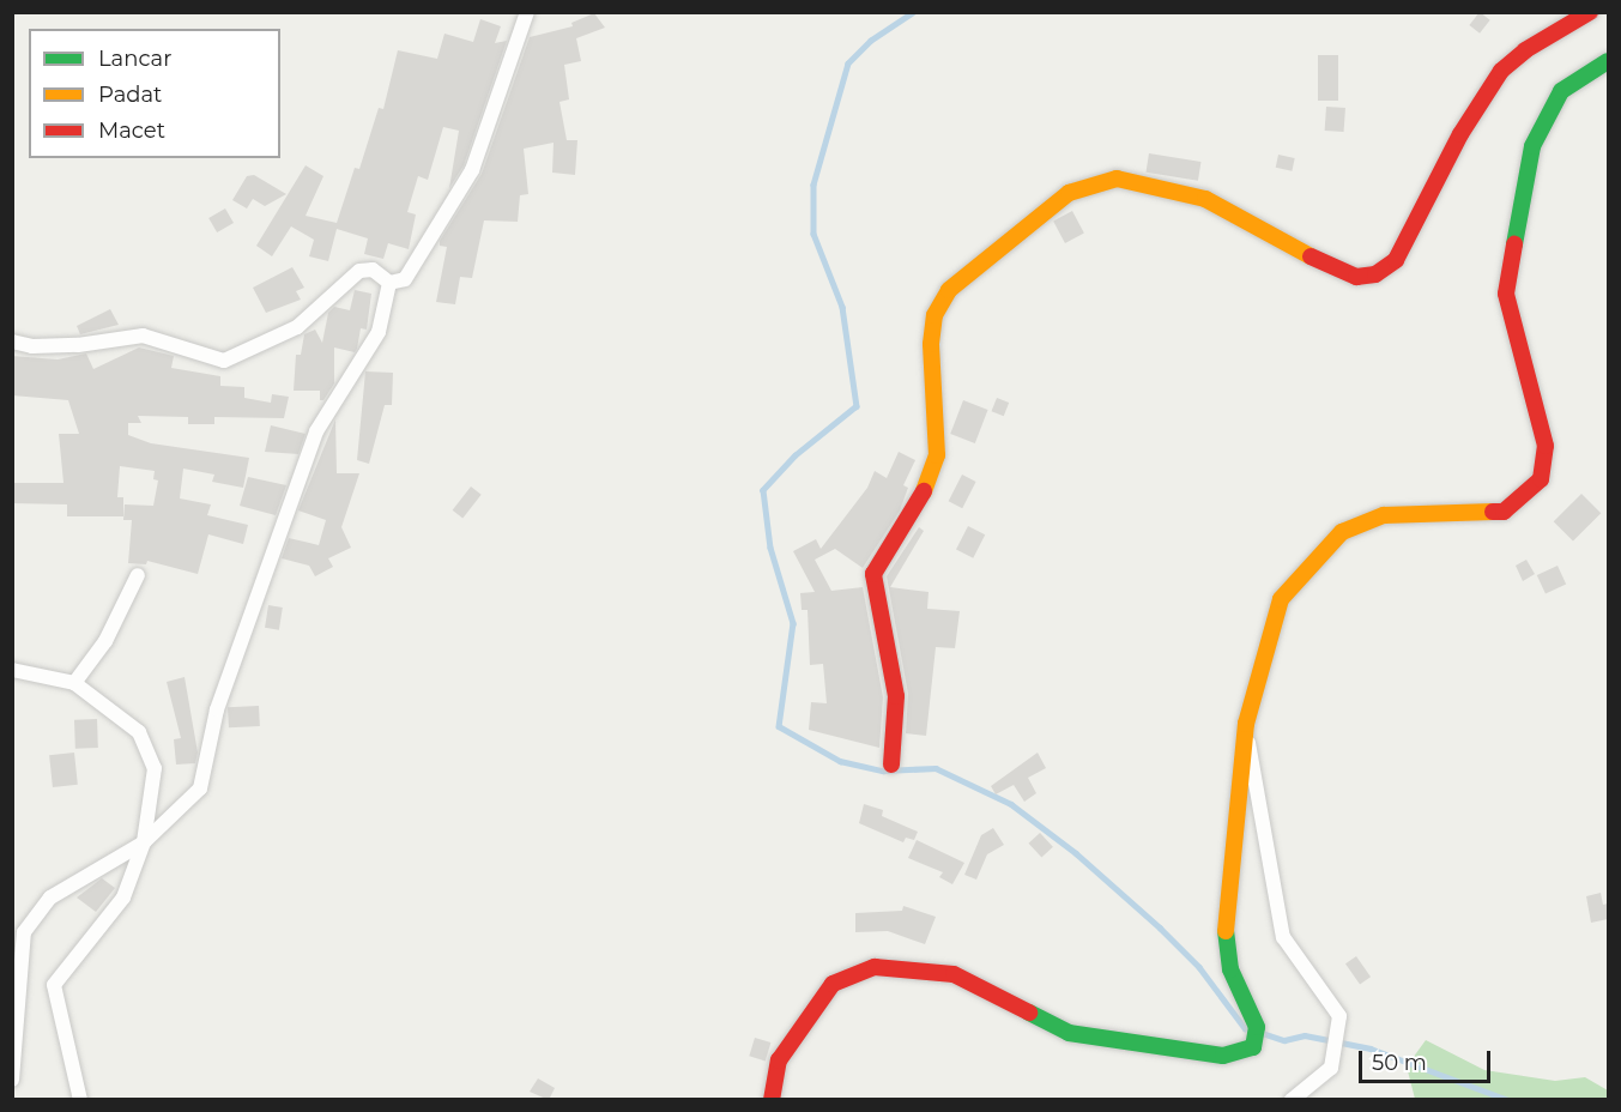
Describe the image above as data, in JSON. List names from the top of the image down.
{
  "legend": ["Lancar", "Padat", "Macet"],
  "scale_bar": "50 m"
}
